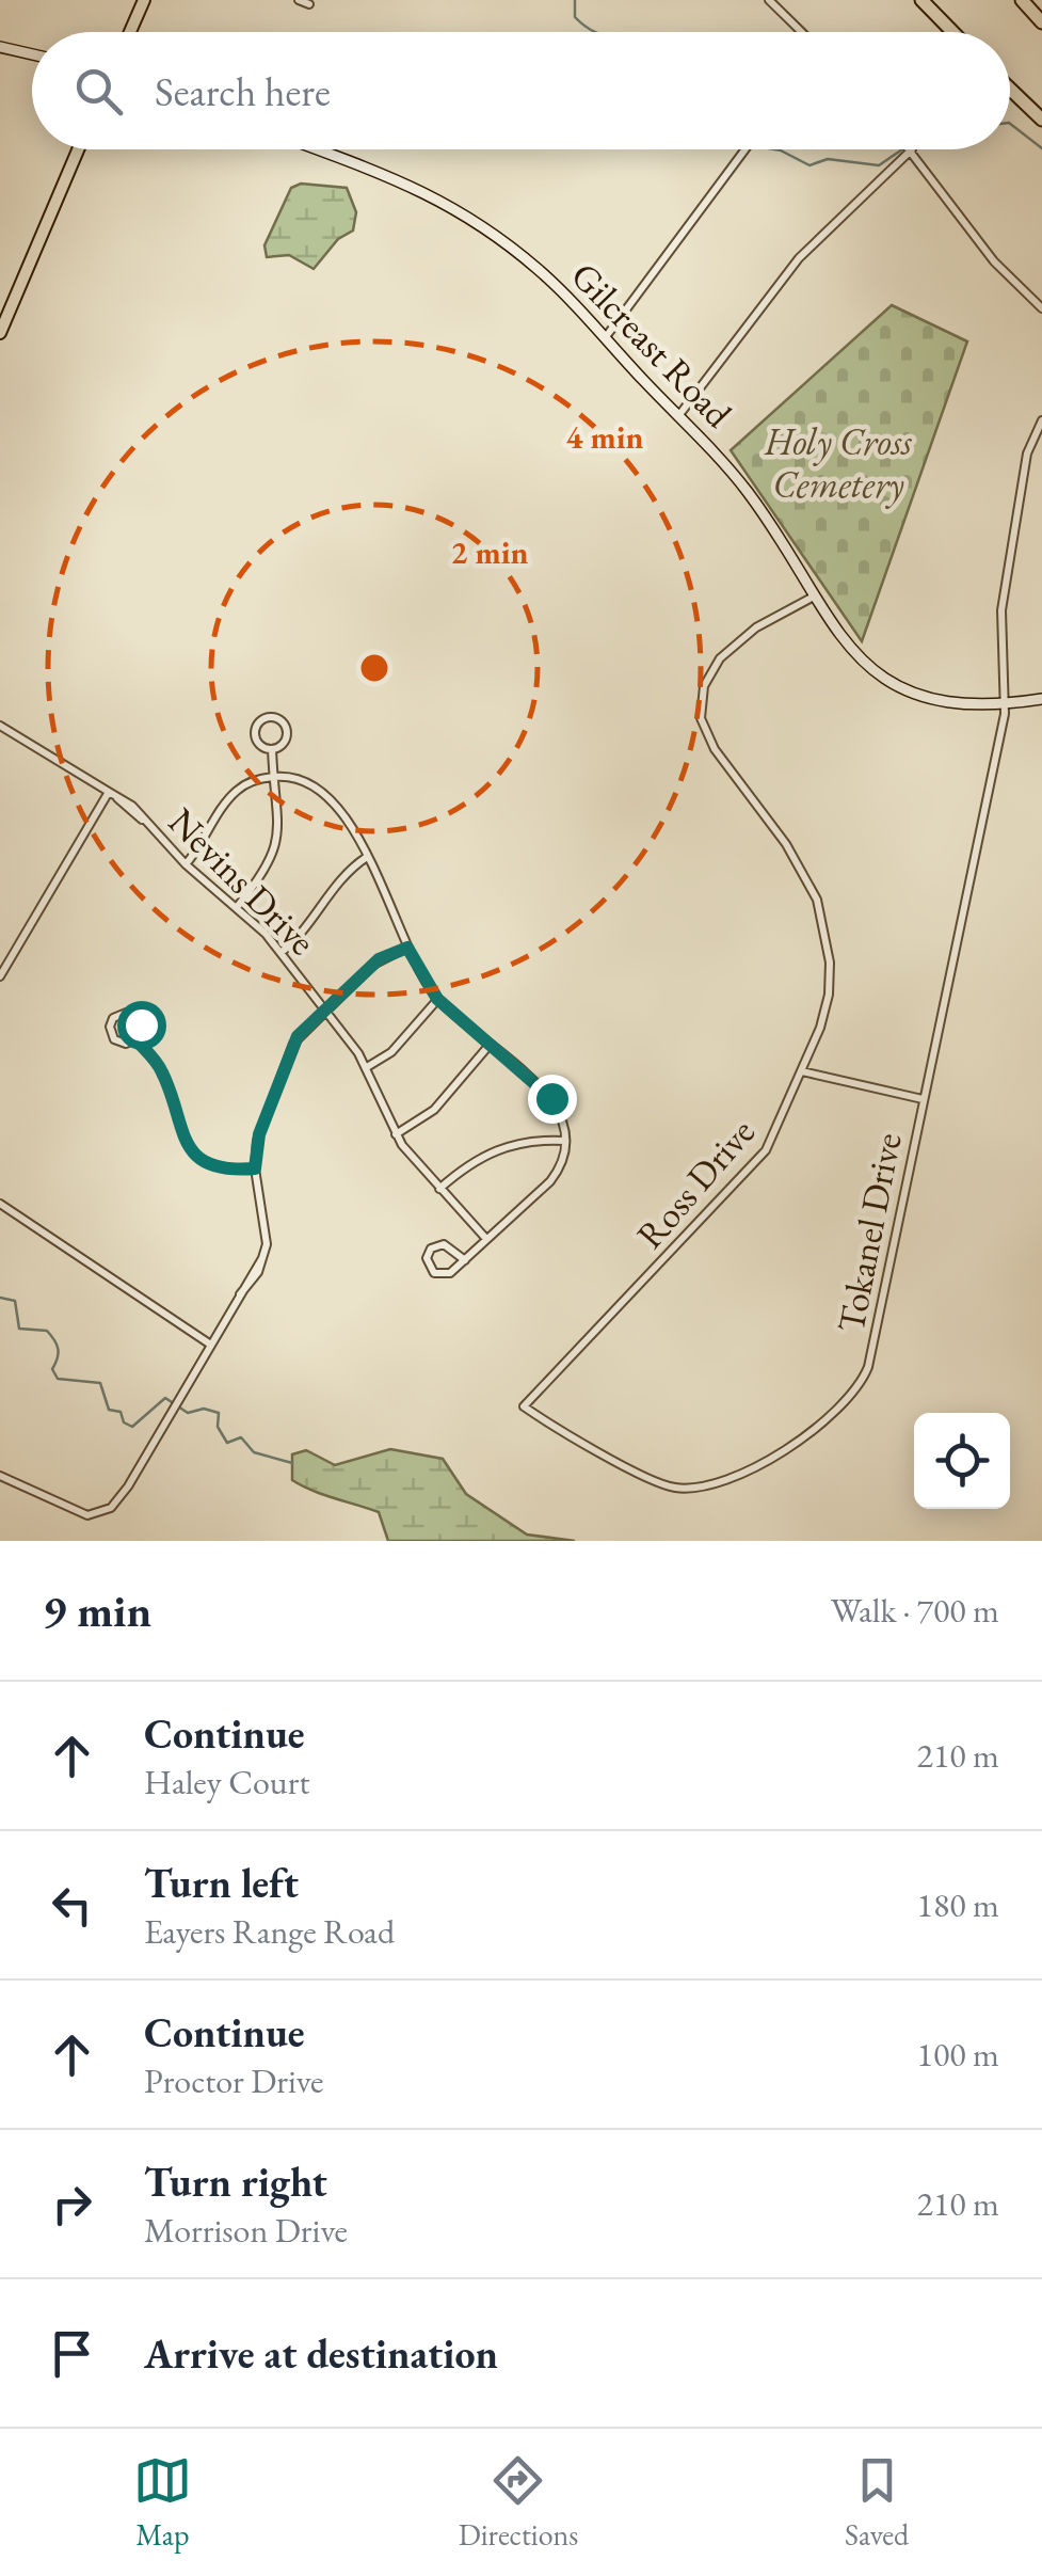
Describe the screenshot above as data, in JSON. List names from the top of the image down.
{
  "streets": {
    "street": [
      "Gilcreast Road",
      "Nevins Drive",
      "Ross Drive",
      "Tokanel Drive"
    ]
  },
  "crossings": [
    ["Gilcreast Road", "Ross Drive"],
    ["Gilcreast Road", "Tokanel Drive"],
    ["Ross Drive", "Tokanel Drive"]
  ],
  "parks": ["Holy Cross Cemetery"],
  "page": {
    "search": "Search here",
    "heading": ["9 min", "Walk · 700 m"],
    "list": [
      ["Continue", "Haley Court", "210 m"],
      ["Turn left", "Eayers Range Road", "180 m"],
      ["Continue", "Proctor Drive", "100 m"],
      ["Turn right", "Morrison Drive", "210 m"],
      "Arrive at destination"
    ],
    "nav": ["Map", "Directions", "Saved"]
  },
  "rings": ["4 min", "2 min"]
}
